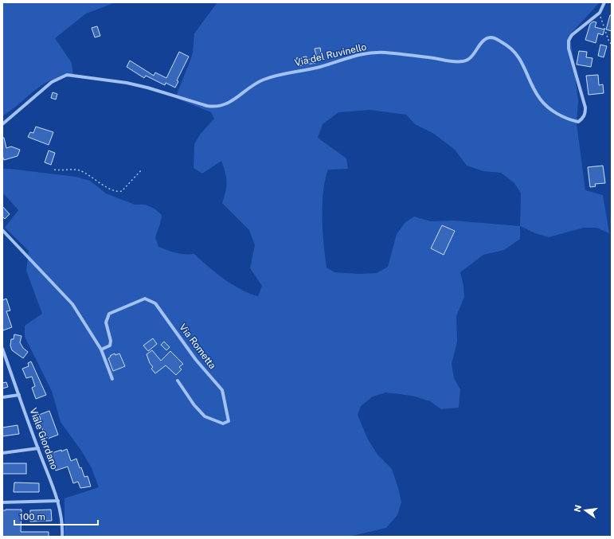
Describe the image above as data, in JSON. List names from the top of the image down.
{
  "streets": {
    "street": ["Via del Ruvinello", "Via Rometta", "Viale Giordano"]
  },
  "scale_bar": "100 m",
  "north": "left"
}
